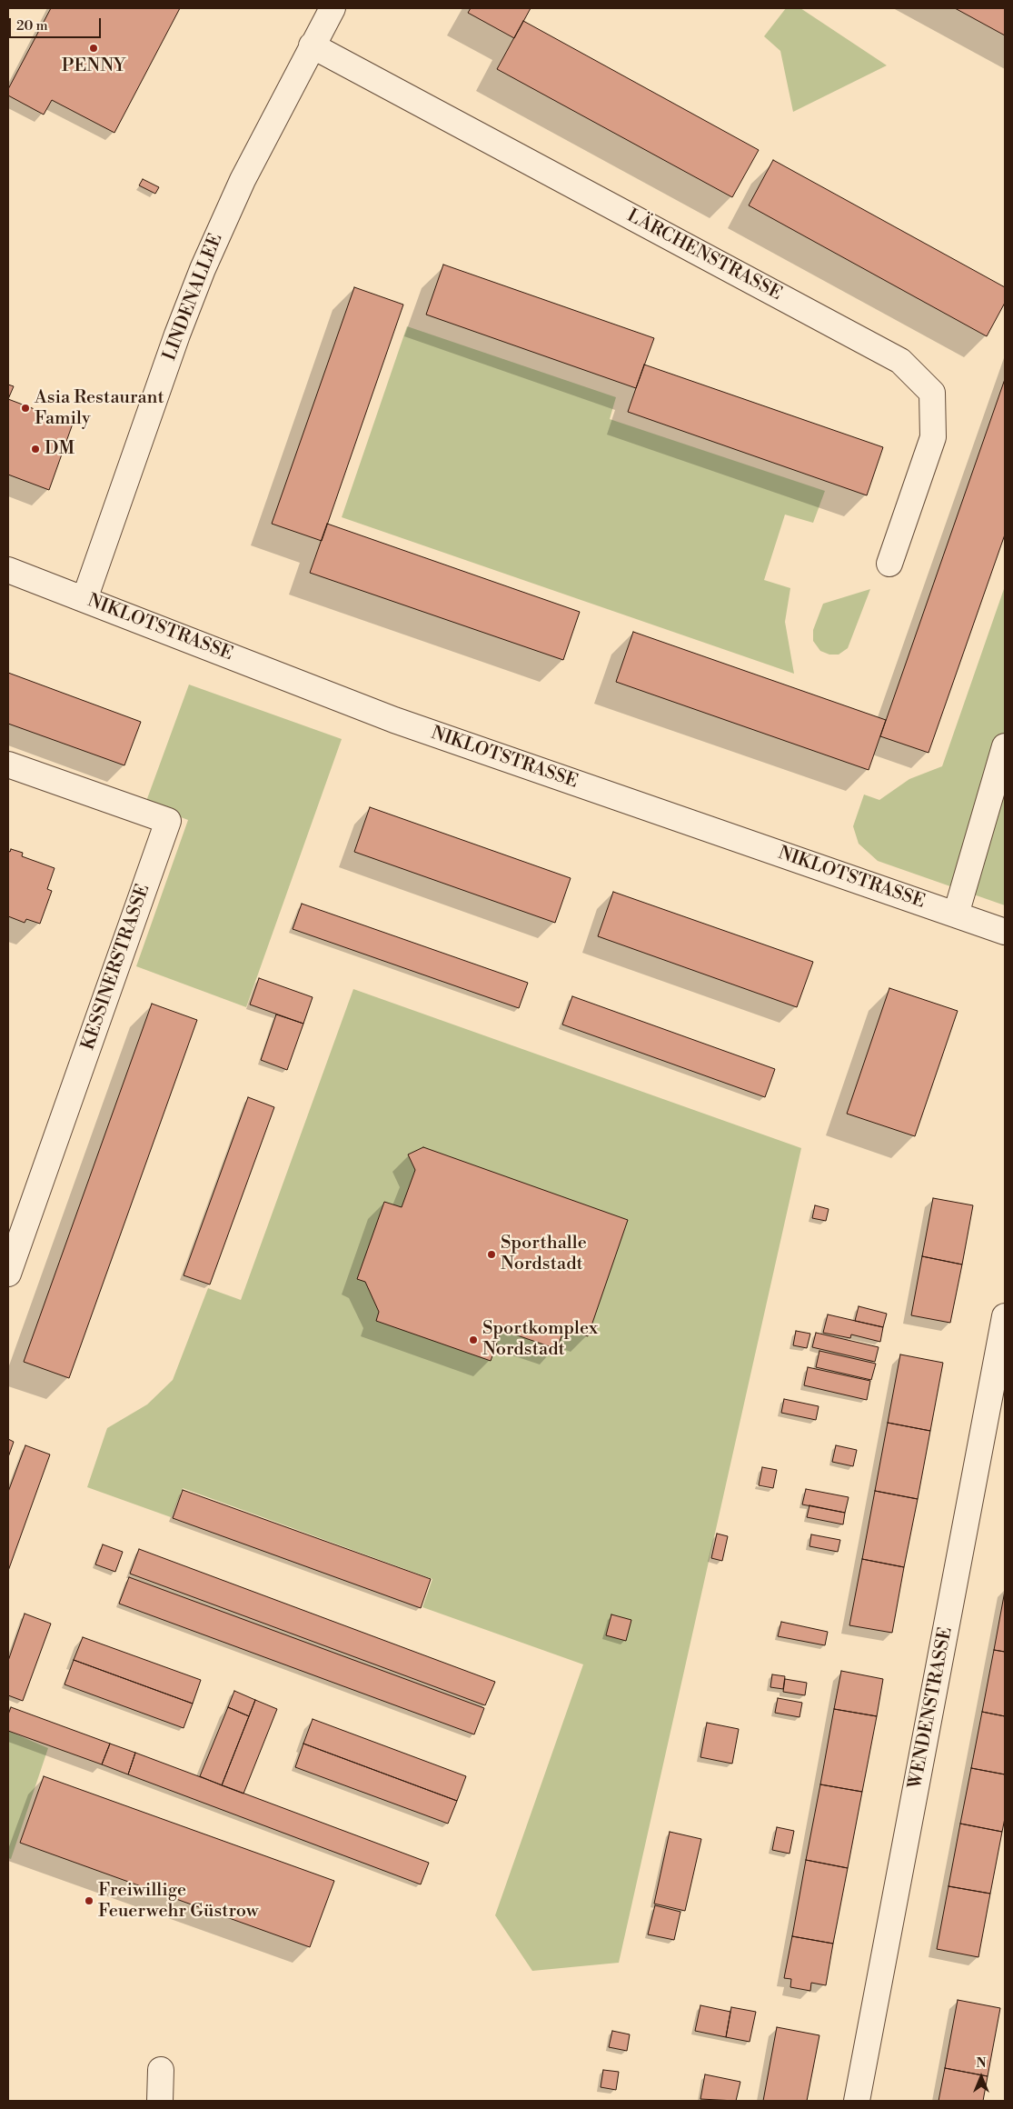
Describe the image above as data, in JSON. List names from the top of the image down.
{
  "streets": {
    "street": [
      "LÄRCHENSTRASSE",
      "LINDENALLEE",
      "NIKLOTSTRASSE",
      "KESSINERSTRASSE",
      "WENDENSTRASSE"
    ]
  },
  "crossings": [
    ["LÄRCHENSTRASSE", "LINDENALLEE"],
    ["LINDENALLEE", "NIKLOTSTRASSE"]
  ],
  "places": [
    "PENNY",
    "Asia Restaurant Family",
    "DM",
    "Sporthalle Nordstadt",
    "Sportkomplex Nordstadt",
    "Freiwillige Feuerwehr Güstrow"
  ],
  "scale_bar": "20 m",
  "north": "top"
}
